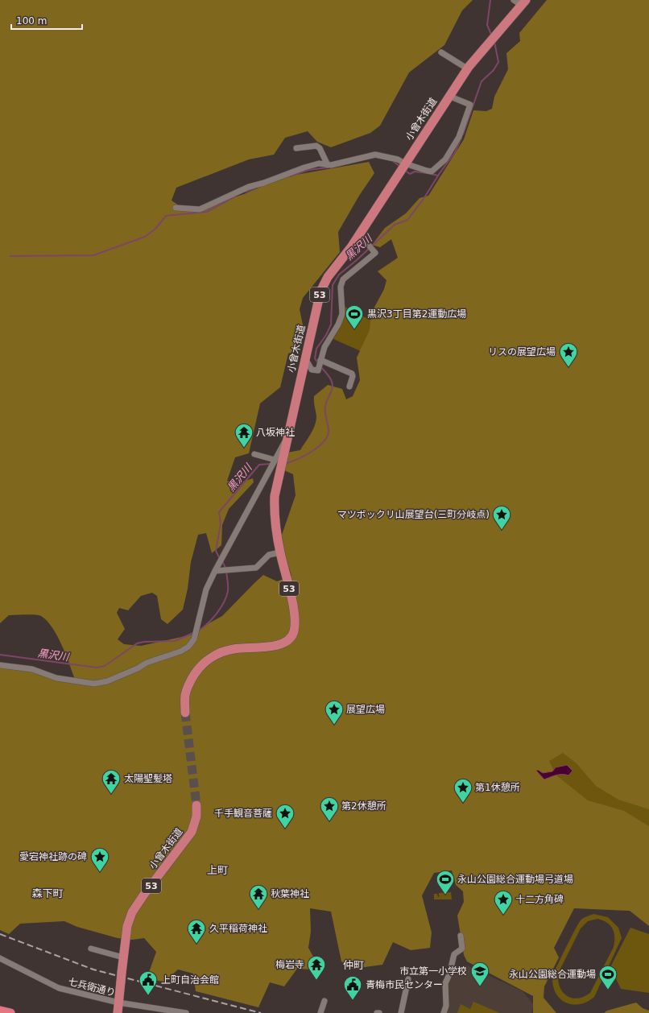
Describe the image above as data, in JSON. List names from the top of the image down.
{
  "streets": {
    "main road": ["小曾木街道", "53"],
    "street": ["七兵衛通り"]
  },
  "crossings": [
    ["小曾木街道", "七兵衛通り"]
  ],
  "districts": ["上町", "森下町", "仲町"],
  "water": ["黒沢川"],
  "places": {
    "sports": ["黒沢3丁目第2運動広場", "永山公園総合運動場弓道場", "永山公園総合運動場"],
    "place": [
      "リスの展望広場",
      "マツボックリ山展望台(三町分岐点)",
      "展望広場",
      "第1休憩所",
      "第2休憩所",
      "千手観音菩薩",
      "愛宕神社跡の碑",
      "十二方角碑"
    ],
    "temple": [
      "八坂神社",
      "太陽聖髪塔",
      "秋葉神社",
      "久平稲荷神社",
      "梅岩寺"
    ],
    "school or university": ["市立第一小学校"],
    "public building": ["上町自治会館", "青梅市民センター"]
  },
  "scale_bar": "100 m"
}
